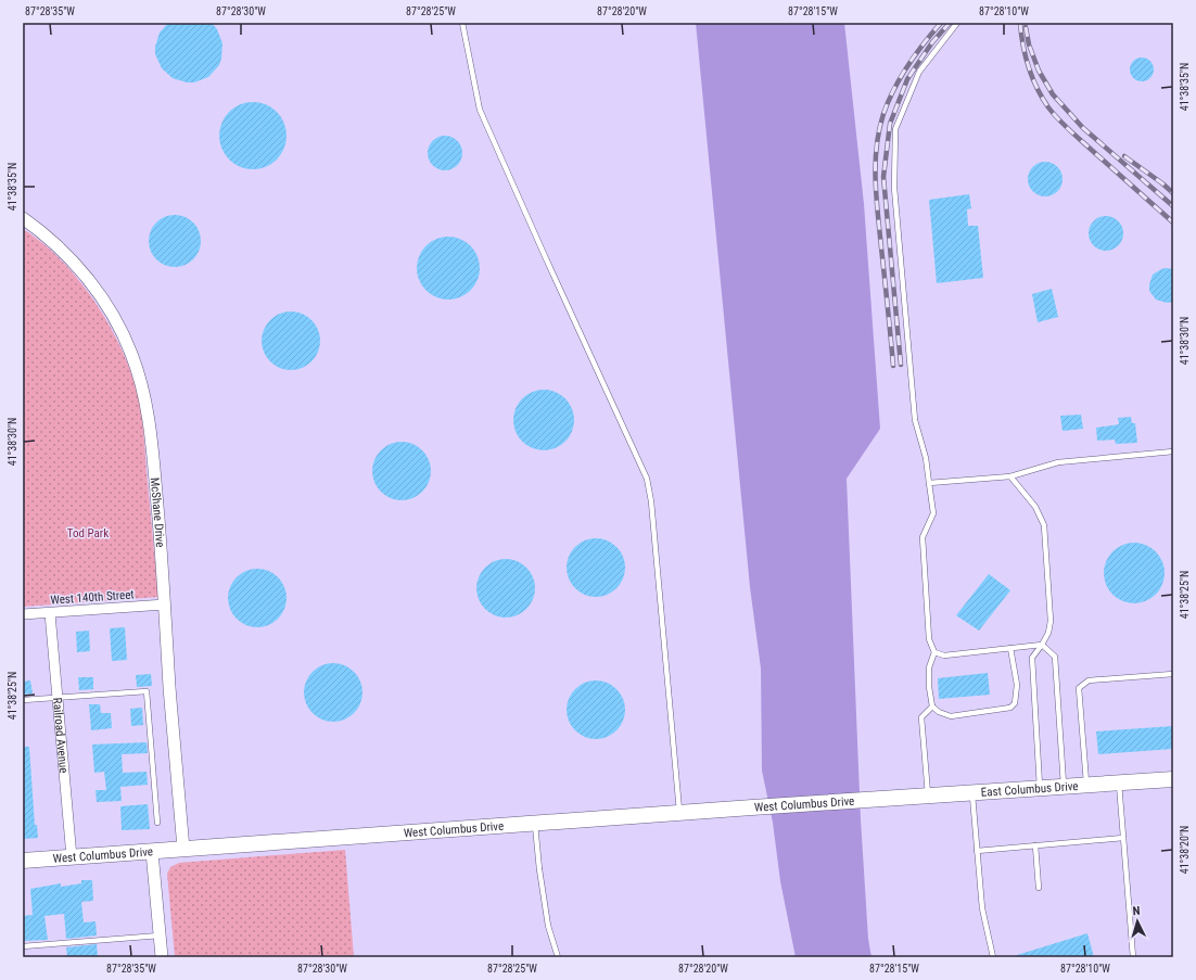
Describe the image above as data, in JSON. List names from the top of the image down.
{
  "streets": {
    "main road": ["East Columbus Drive", "West Columbus Drive"],
    "street": ["McShane Drive", "West 140th Street", "Railroad Avenue"]
  },
  "crossings": [
    ["McShane Drive", "West 140th Street"],
    ["McShane Drive", "West Columbus Drive"],
    ["West 140th Street", "Railroad Avenue"],
    ["Railroad Avenue", "West Columbus Drive"],
    ["East Columbus Drive", "West Columbus Drive"]
  ],
  "parks": ["Tod Park"],
  "north": "top",
  "coordinates": [
    "87°28'35\"W",
    "87°28'30\"W",
    "87°28'25\"W",
    "87°28'20\"W",
    "87°28'15\"W",
    "87°28'10\"W",
    "41°38'35\"N",
    "41°38'30\"N",
    "41°38'25\"N",
    "41°38'20\"N"
  ]
}
